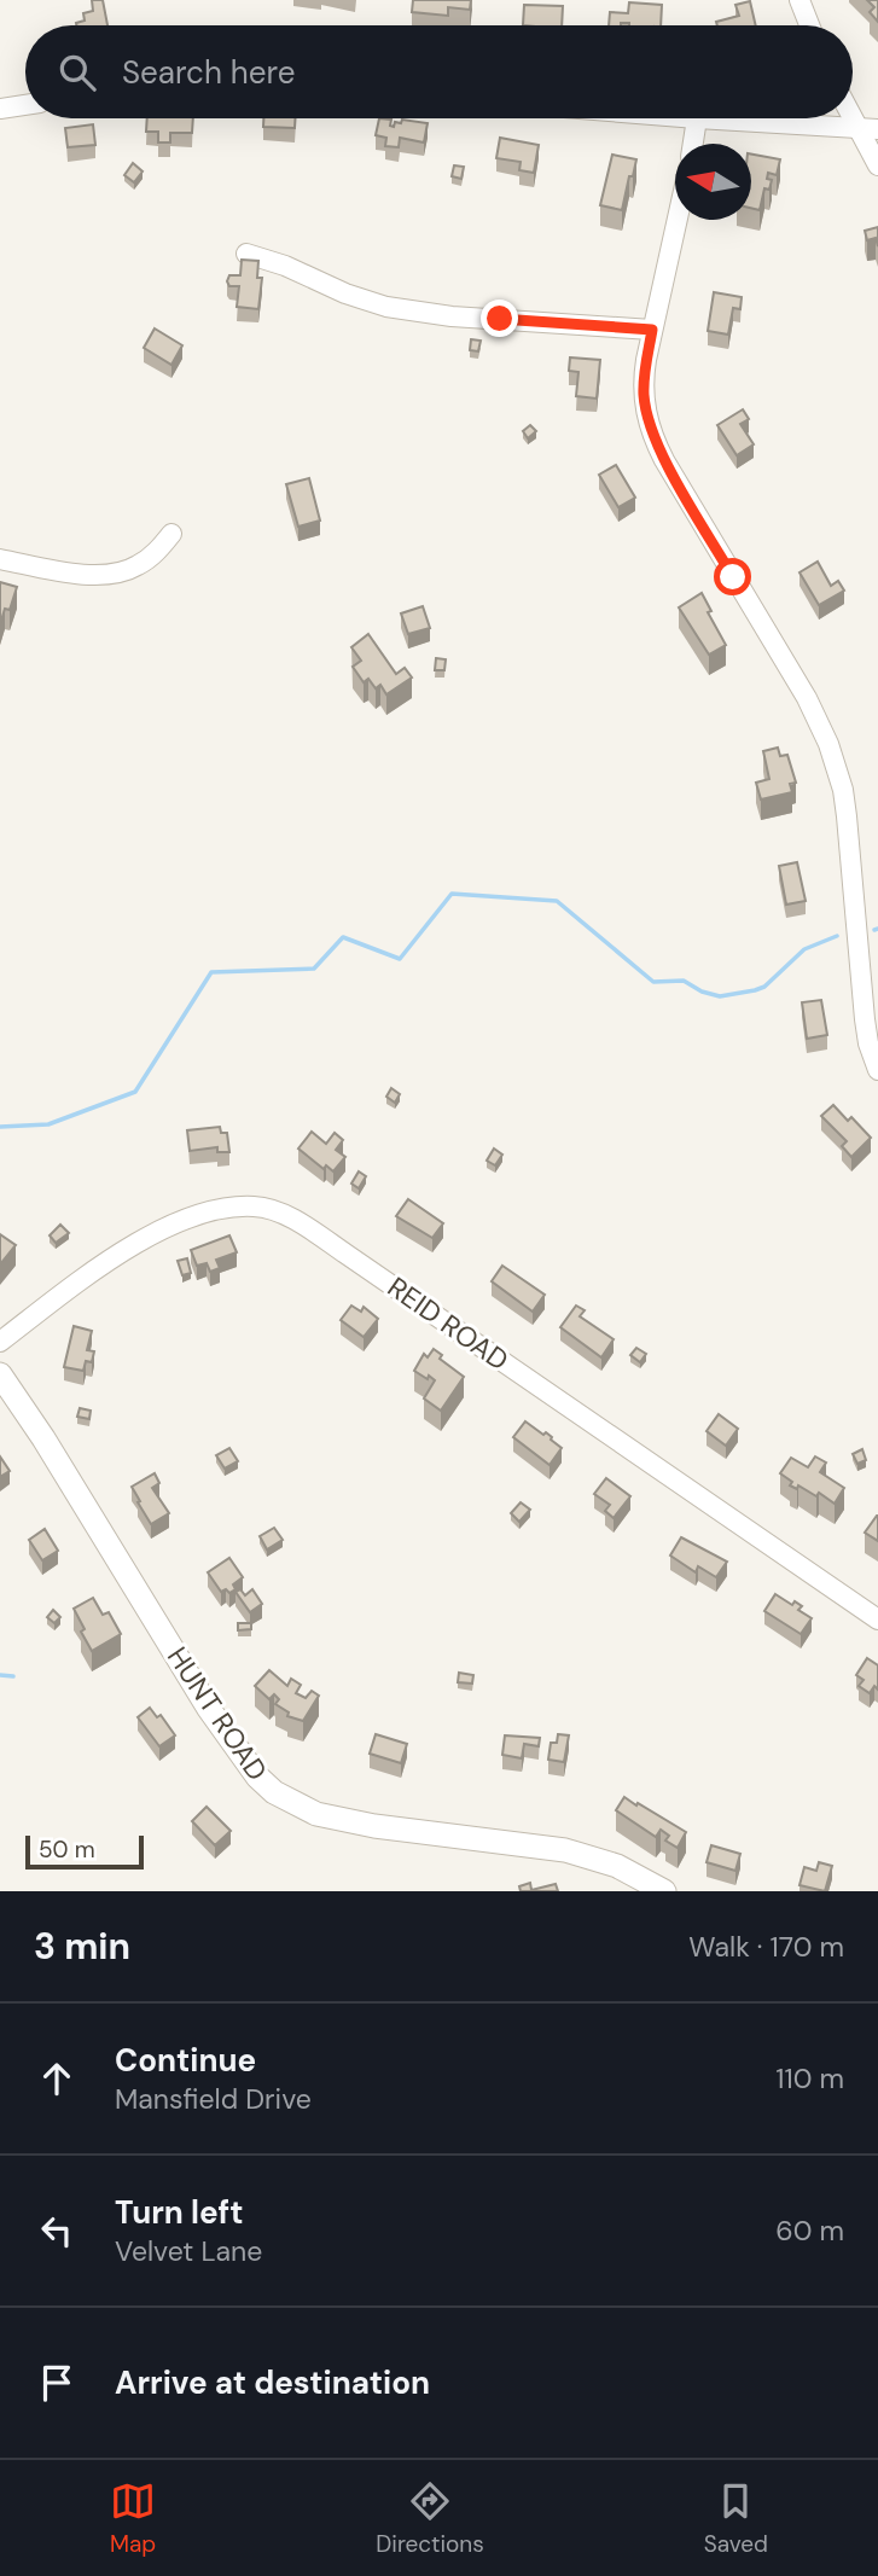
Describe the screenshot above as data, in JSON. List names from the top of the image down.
{
  "streets": {
    "street": ["REID ROAD", "HUNT ROAD"]
  },
  "scale_bar": "50 m",
  "north": "left",
  "page": {
    "search": "Search here",
    "scale": "50 m",
    "heading": ["3 min", "Walk · 170 m"],
    "list": [
      ["Continue", "Mansfield Drive", "110 m"],
      ["Turn left", "Velvet Lane", "60 m"],
      "Arrive at destination"
    ],
    "nav": ["Map", "Directions", "Saved"]
  }
}
